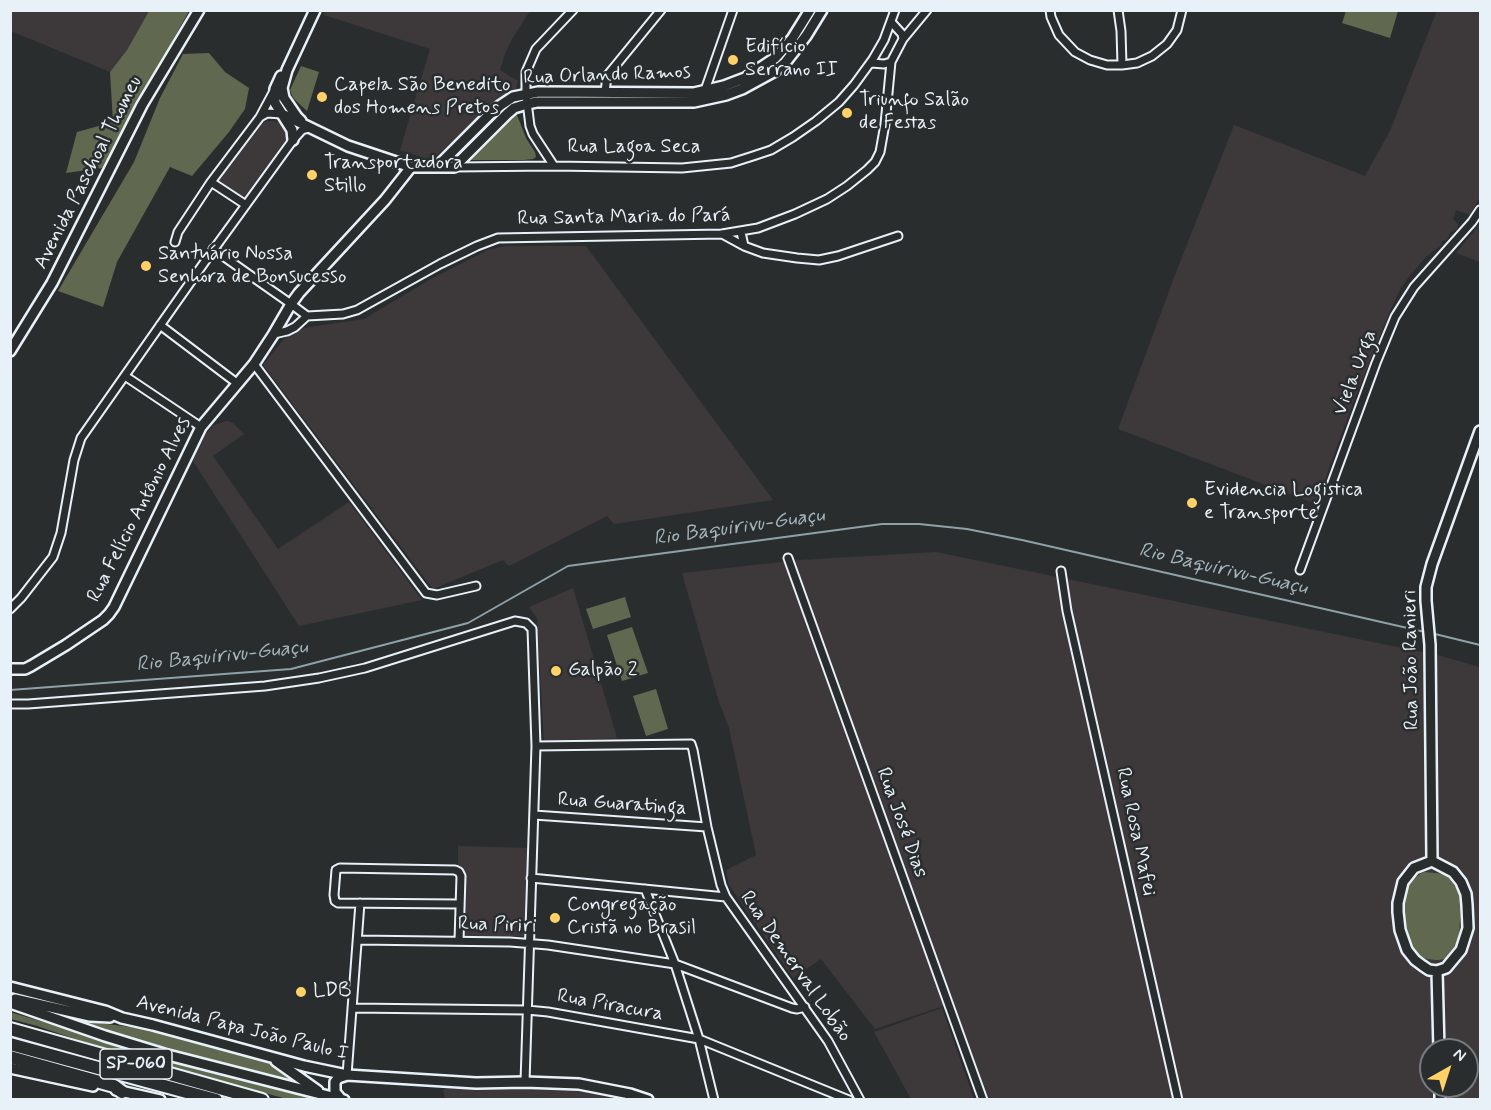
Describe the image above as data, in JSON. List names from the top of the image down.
{
  "streets": {
    "highway": ["SP-060"],
    "street": [
      "Rua Orlando Ramos",
      "Rua Lagoa Seca",
      "Avenida Paschoal Thomeu",
      "Rua Santa Maria do Pará",
      "Viela Urga",
      "Rua Felício Antônio Alves",
      "Rua João Ranieri",
      "Rua Guaratinga",
      "Rua José Dias",
      "Rua Rosa Mafei",
      "Rua Piriri",
      "Rua Demerval Lobão",
      "Rua Piracura",
      "Avenida Papa João Paulo I"
    ]
  },
  "crossings": [
    ["Rua Orlando Ramos", "Rua Lagoa Seca"],
    ["Rua Lagoa Seca", "Rua Felício Antônio Alves"],
    ["Rua Santa Maria do Pará", "Rua Felício Antônio Alves"],
    ["Rua Guaratinga", "Rua Demerval Lobão"],
    ["Rua Piriri", "Rua Demerval Lobão"]
  ],
  "water": ["Rio Baquirivu-Guaçu"],
  "places": [
    "Edifício Serrano II",
    "Capela São Benedito dos Homens Pretos",
    "Triunfo Salão de Festas",
    "Transportadora Stillo",
    "Santuário Nossa Senhora de Bonsucesso",
    "Evidencia Logistica e Transporte",
    "Galpão 2",
    "Congregação Cristã no Brasil",
    "LDB"
  ],
  "north": "top right"
}
